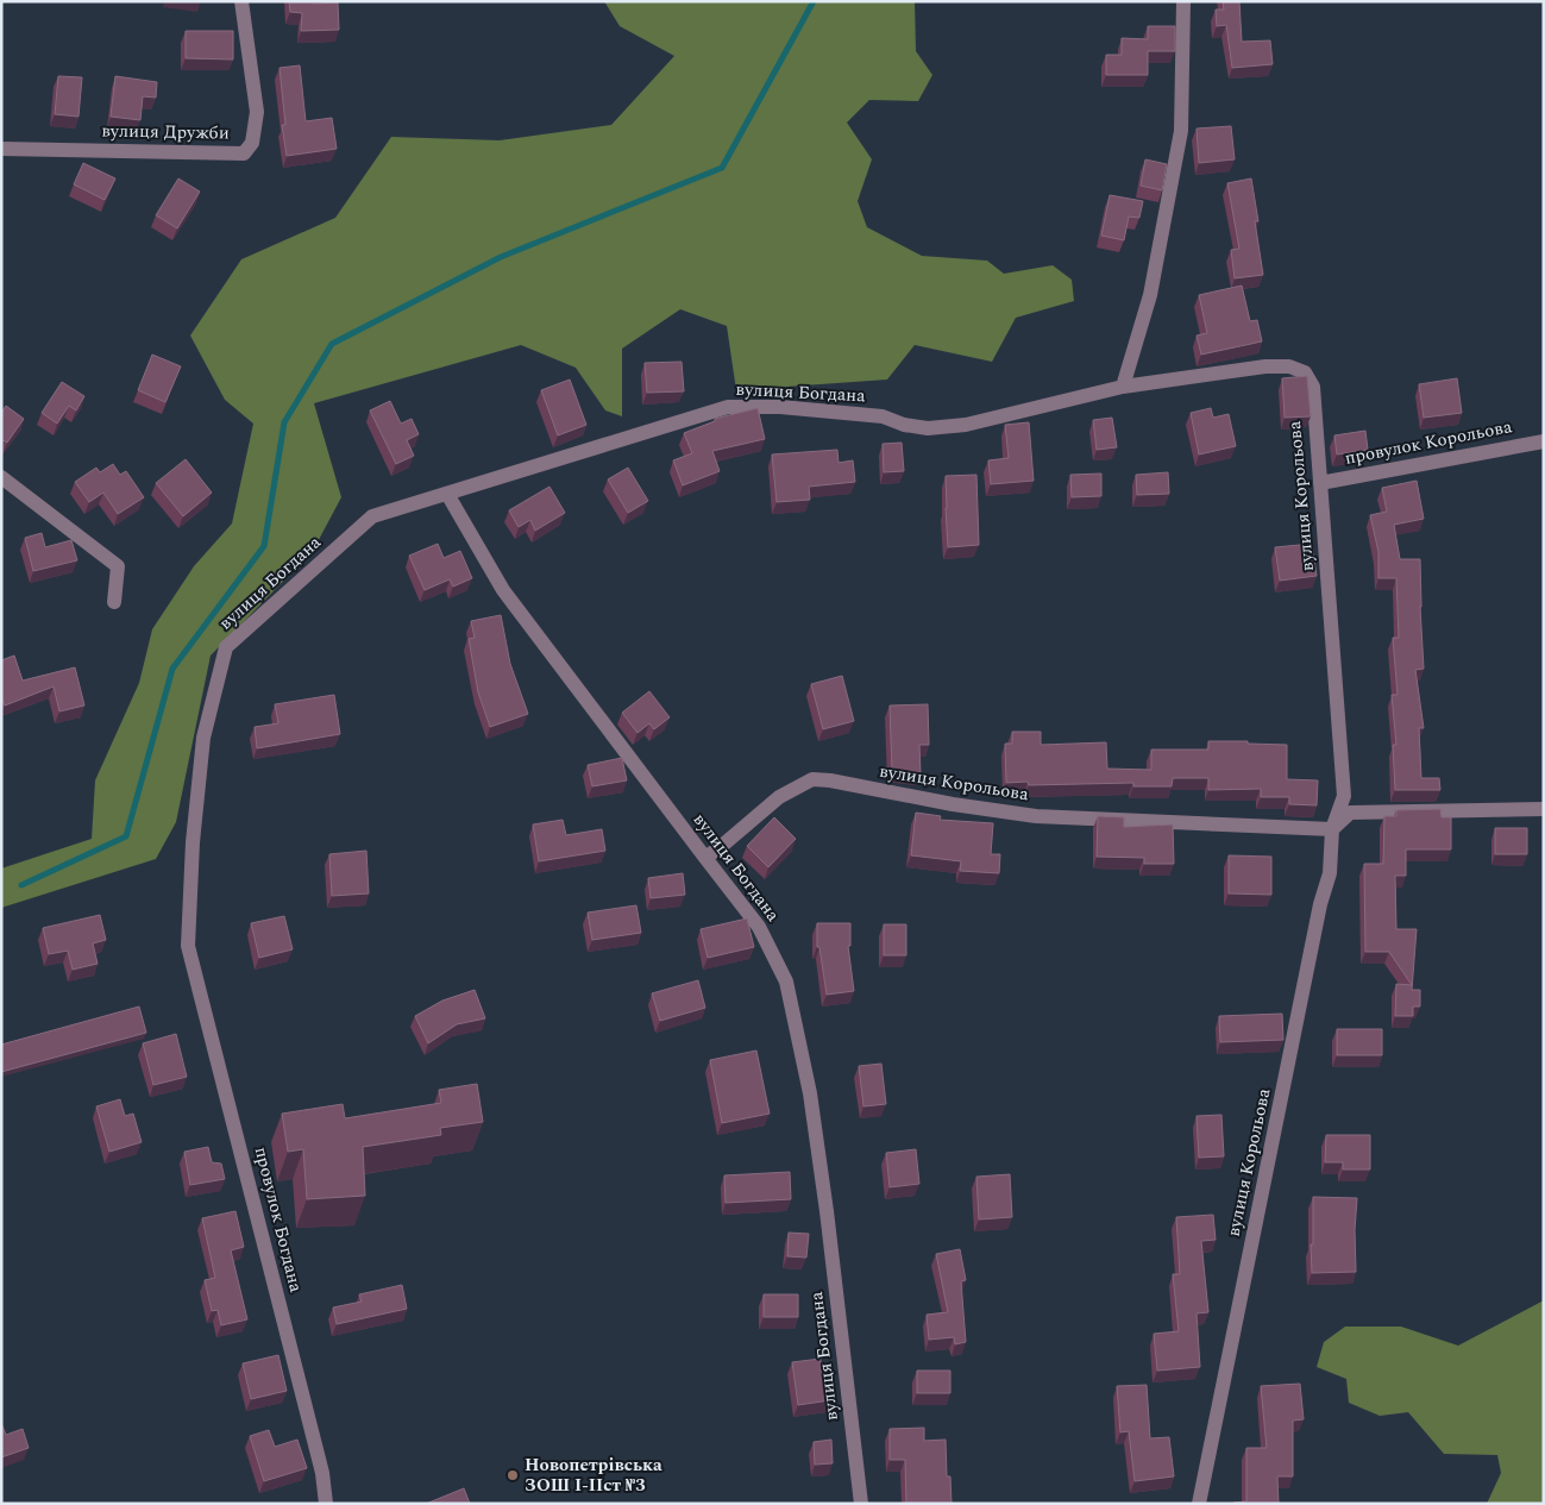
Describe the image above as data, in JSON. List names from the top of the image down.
{
  "streets": {
    "street": [
      "вулиця Дружби",
      "вулиця Богдана",
      "провулок Корольова",
      "вулиця Корольова",
      "провулок Богдана"
    ]
  },
  "crossings": [
    ["вулиця Богдана", "вулиця Корольова"],
    ["вулиця Богдана", "провулок Богдана"],
    ["провулок Корольова", "вулиця Корольова"]
  ],
  "places": ["Новопетрівська ЗОШ I-IIст №3"]
}
